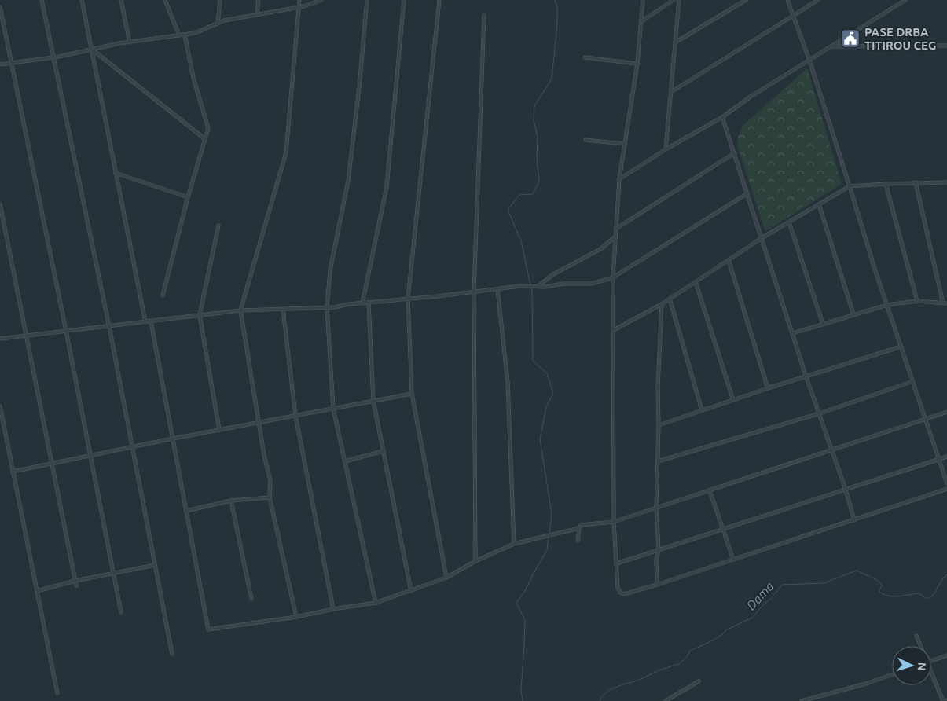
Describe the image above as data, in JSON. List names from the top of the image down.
{
  "water": ["Dama"],
  "places": {
    "public building": ["PASE DRBA TITIROU CEG"]
  },
  "north": "right"
}
